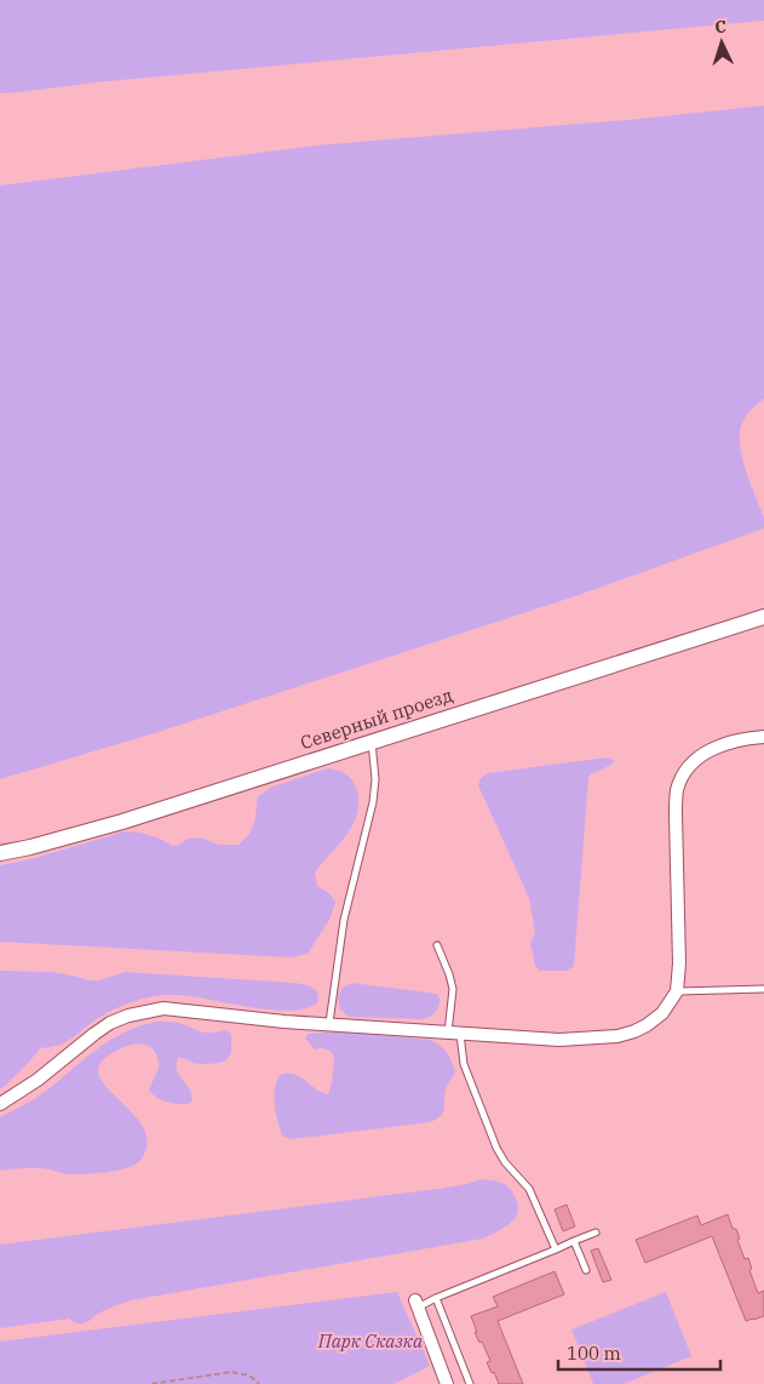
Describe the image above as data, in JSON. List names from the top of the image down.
{
  "streets": {
    "street": ["Северный проезд"]
  },
  "parks": ["Парк Сказка"],
  "scale_bar": "100 m",
  "north": "top"
}
